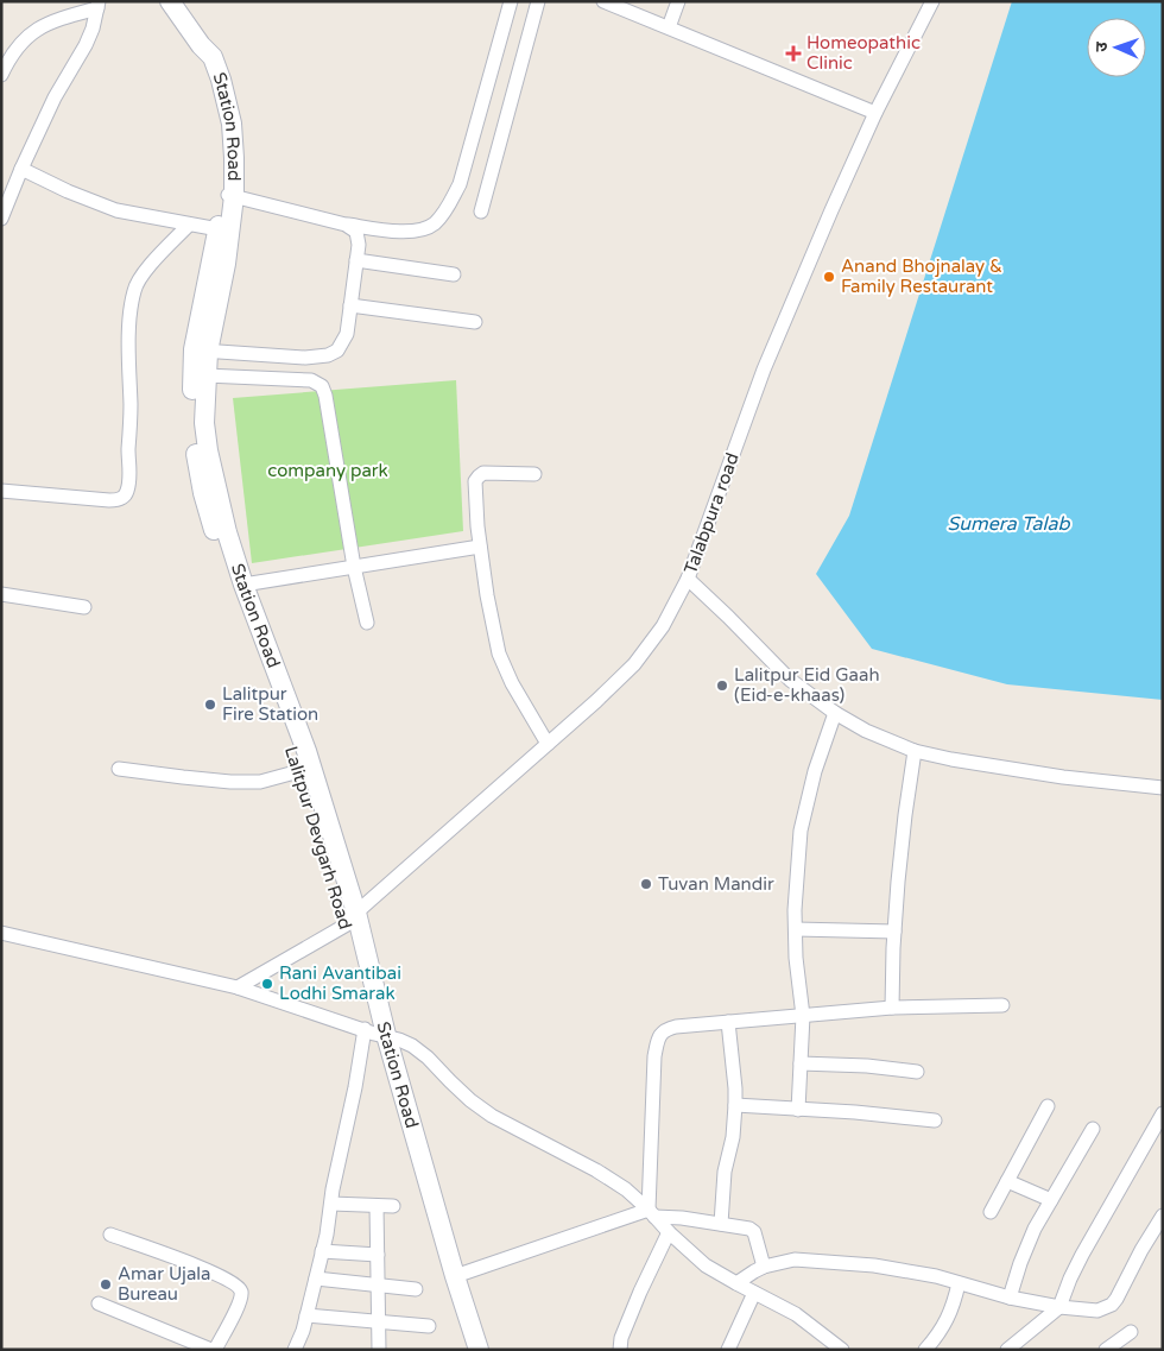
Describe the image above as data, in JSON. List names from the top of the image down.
{
  "streets": {
    "main road": ["Station Road", "Lalitpur Devgarh Road"],
    "street": ["Talabpura road"]
  },
  "crossings": [
    ["Station Road", "Talabpura road"],
    ["Station Road", "Lalitpur Devgarh Road"],
    ["Talabpura road", "Lalitpur Devgarh Road"]
  ],
  "water": ["Sumera Talab"],
  "parks": ["company park"],
  "places": {
    "health": ["Homeopathic Clinic"],
    "other": [
      "Anand Bhojnalay & Family Restaurant",
      "Lalitpur Eid Gaah (Eid-e-khaas)",
      "Lalitpur Fire Station",
      "Tuvan Mandir",
      "Rani Avantibai Lodhi Smarak",
      "Amar Ujala Bureau"
    ]
  },
  "north": "left"
}
